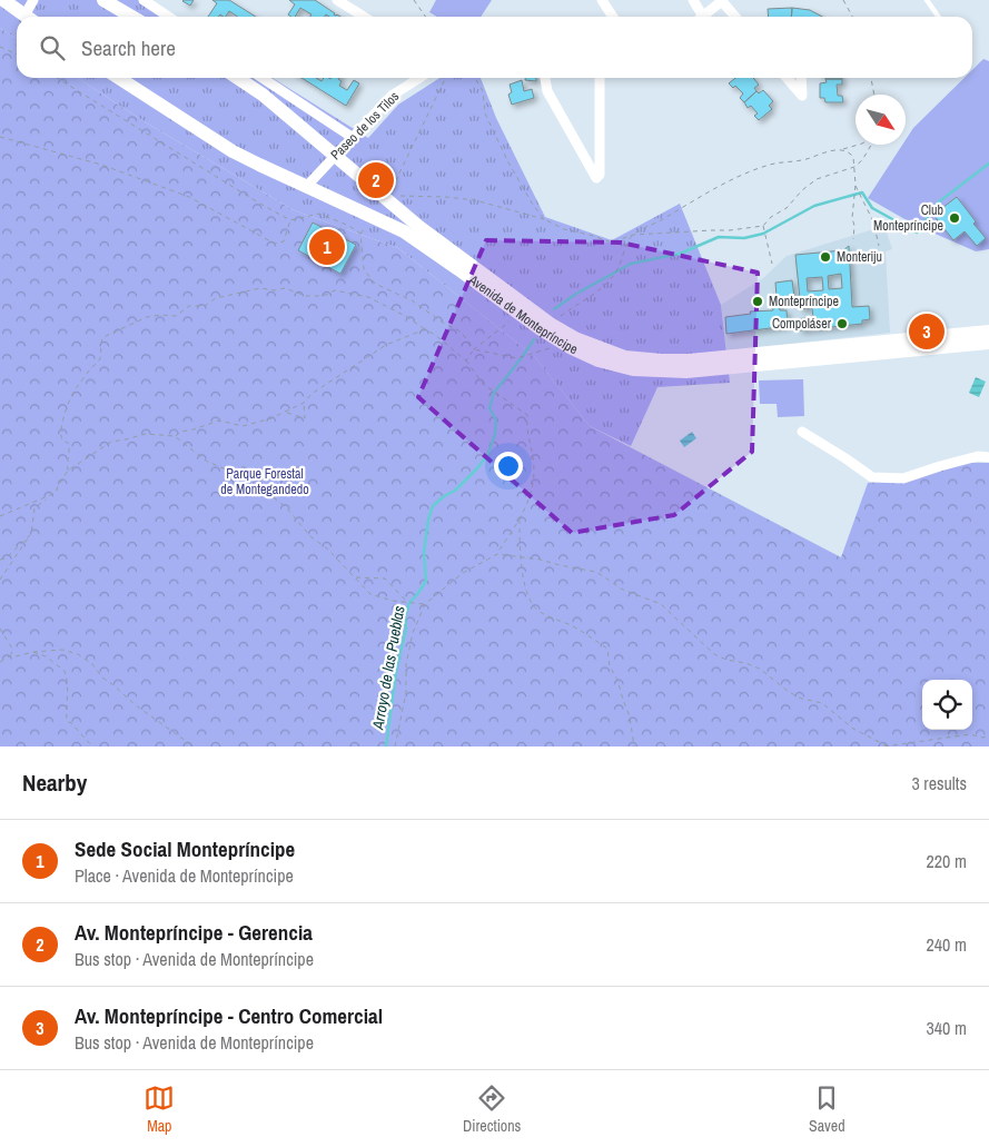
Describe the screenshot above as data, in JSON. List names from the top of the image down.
{
  "streets": {
    "street": ["Paseo de los Tilos", "Avenida de Montepríncipe"]
  },
  "crossings": [
    ["Paseo de los Tilos", "Avenida de Montepríncipe"]
  ],
  "water": ["Arroyo de las Pueblas"],
  "parks": ["Parque Forestal de Montegandedo"],
  "places": [
    "Club Montepríncipe",
    "Monteriju",
    "Montepríncipe",
    "Compoláser"
  ],
  "north": "bottom right",
  "page": {
    "search": "Search here",
    "pins": ["2", "1", "3"],
    "heading": ["Nearby", "3 results"],
    "list": [
      {
        "mark": "1",
        "name": "Sede Social Montepríncipe",
        "note": "Place · Avenida de Montepríncipe",
        "value": "220 m"
      },
      {
        "mark": "2",
        "name": "Av. Montepríncipe - Gerencia",
        "note": "Bus stop · Avenida de Montepríncipe",
        "value": "240 m"
      },
      {
        "mark": "3",
        "name": "Av. Montepríncipe - Centro Comercial",
        "note": "Bus stop · Avenida de Montepríncipe",
        "value": "340 m"
      }
    ],
    "nav": ["Map", "Directions", "Saved"]
  }
}
